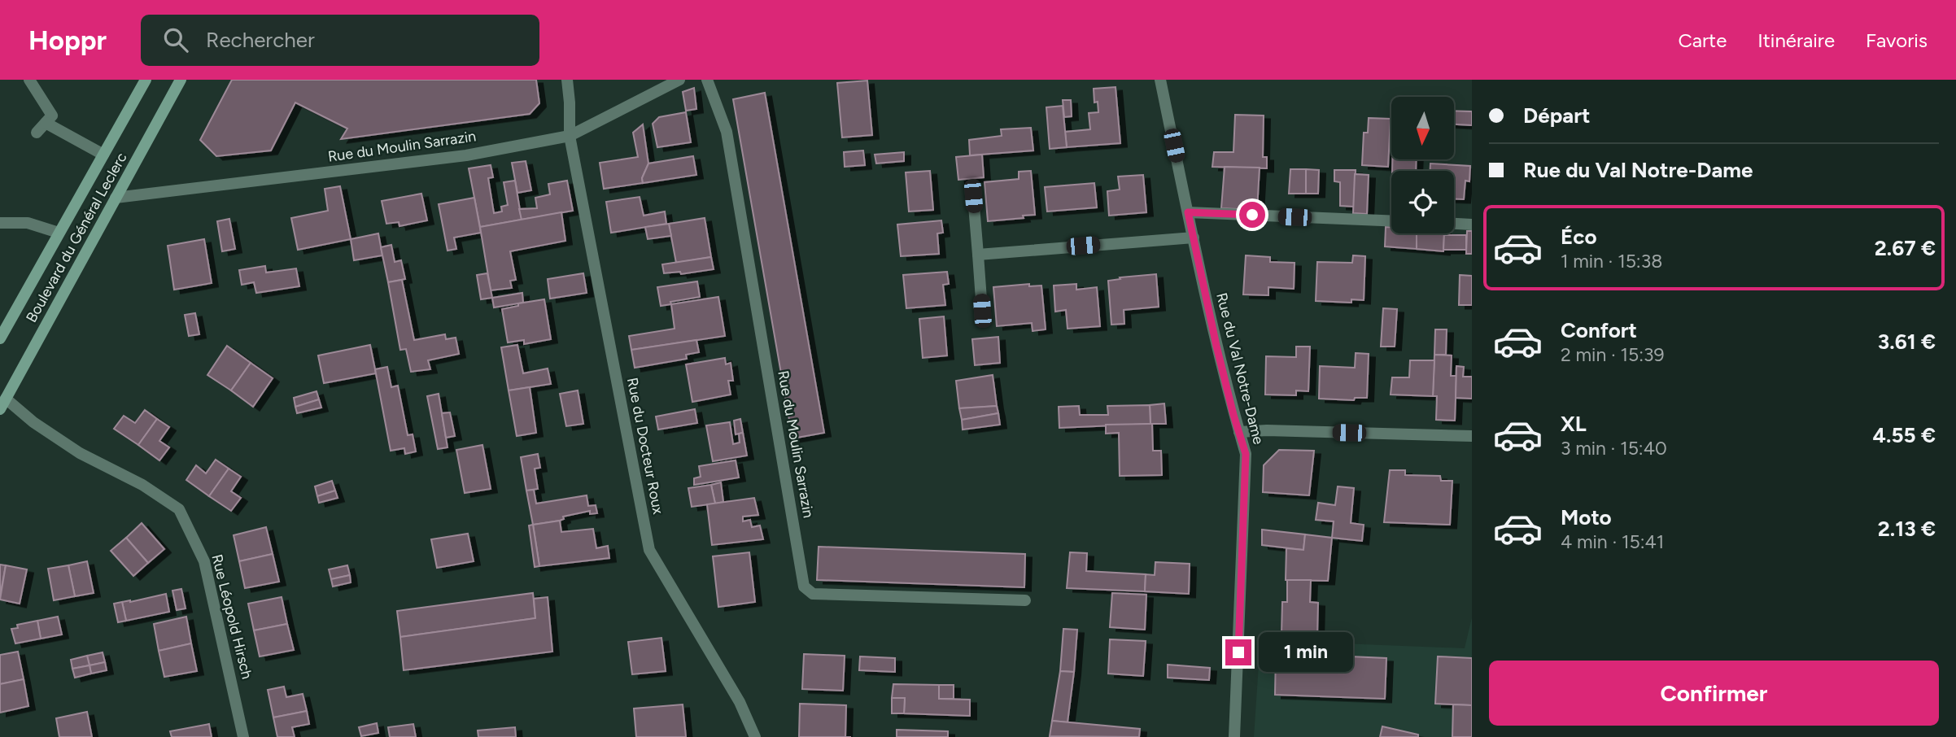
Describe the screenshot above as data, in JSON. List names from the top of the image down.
{
  "streets": {
    "street": [
      "Rue du Moulin Sarrazin",
      "Boulevard du Général Leclerc",
      "Rue du Val Notre-Dame",
      "Rue du Docteur Roux",
      "Rue Léopold Hirsch"
    ]
  },
  "crossings": [
    ["Rue du Moulin Sarrazin", "Boulevard du Général Leclerc"],
    ["Rue du Moulin Sarrazin", "Rue du Docteur Roux"],
    ["Boulevard du Général Leclerc", "Rue Léopold Hirsch"]
  ],
  "north": "bottom",
  "page": {
    "header": "Hoppr",
    "search": "Rechercher",
    "nav": ["Carte", "Itinéraire", "Favoris"],
    "banner": ["Départ", "Rue du Val Notre-Dame"],
    "list": [
      {
        "name": "Éco",
        "note": "1 min · 15:38",
        "value": "2.67 €"
      },
      {
        "name": "Confort",
        "note": "2 min · 15:39",
        "value": "3.61 €"
      },
      {
        "name": "XL",
        "note": "3 min · 15:40",
        "value": "4.55 €"
      },
      {
        "name": "Moto",
        "note": "4 min · 15:41",
        "value": "2.13 €"
      }
    ],
    "bubble": "1 min",
    "buttons": "Confirmer"
  }
}
